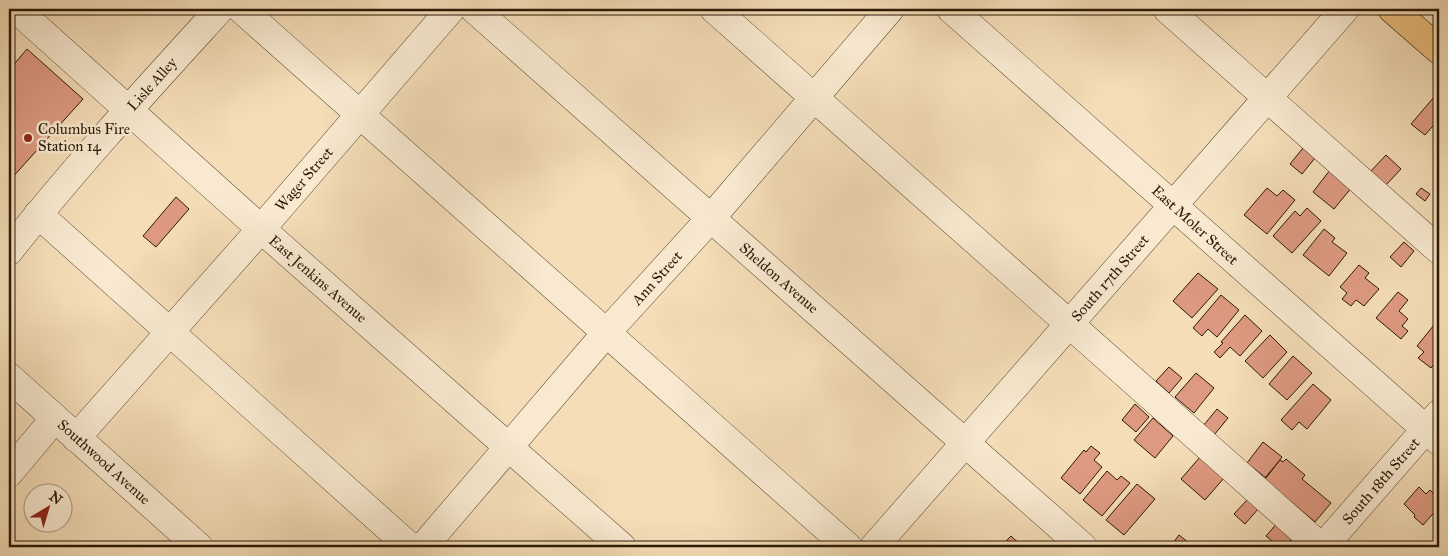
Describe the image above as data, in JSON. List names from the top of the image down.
{
  "streets": {
    "street": [
      "Lisle Alley",
      "Wager Street",
      "East Moler Street",
      "Ann Street",
      "Sheldon Avenue",
      "South 17th Street",
      "East Jenkins Avenue",
      "Southwood Avenue",
      "South 18th Street"
    ]
  },
  "crossings": [
    ["Lisle Alley", "East Jenkins Avenue"],
    ["Wager Street", "East Jenkins Avenue"],
    ["Wager Street", "Southwood Avenue"],
    ["East Moler Street", "South 17th Street"],
    ["East Moler Street", "South 18th Street"],
    ["Ann Street", "Sheldon Avenue"],
    ["Ann Street", "East Jenkins Avenue"],
    ["Sheldon Avenue", "South 17th Street"]
  ],
  "places": ["Columbus Fire Station 14"],
  "north": "top right"
}
